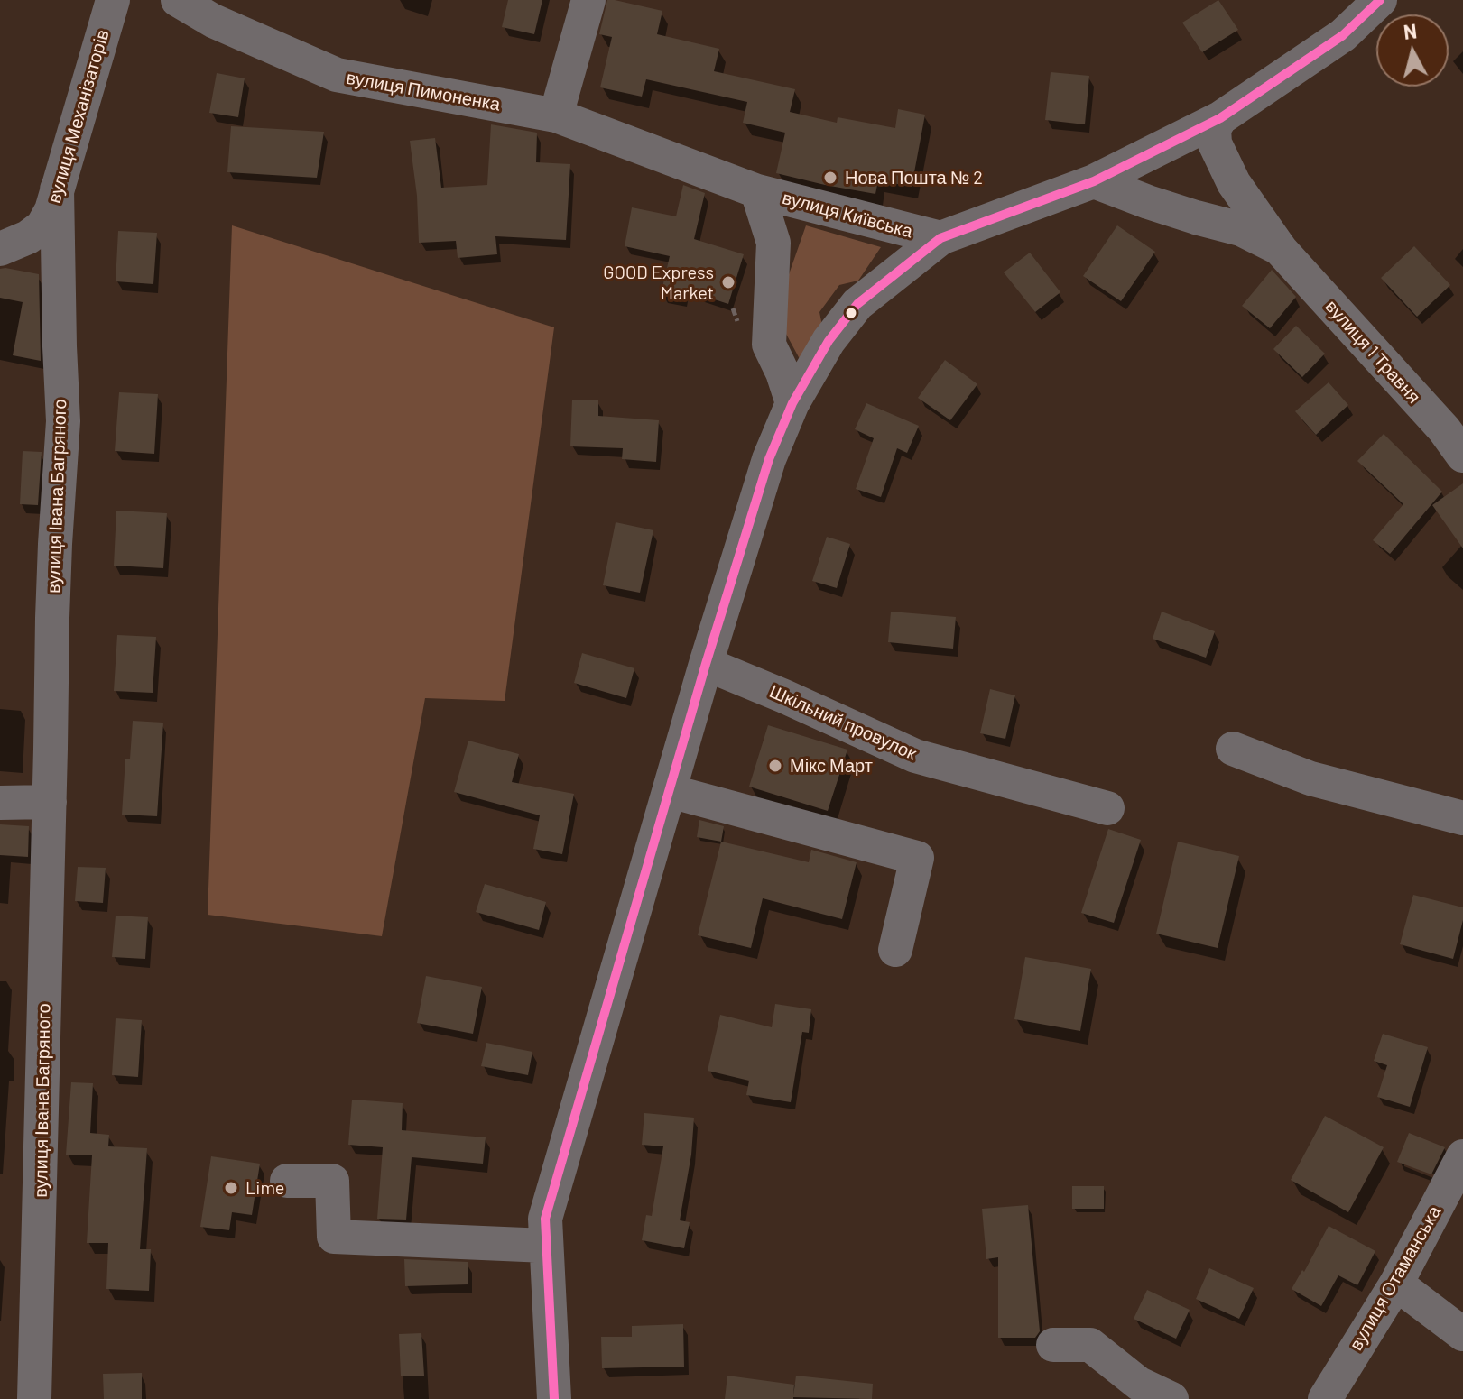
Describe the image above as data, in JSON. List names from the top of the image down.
{
  "streets": {
    "street": [
      "вулиця Пимоненка",
      "вулиця Механізаторів",
      "вулиця Київська",
      "вулиця 1 Травня",
      "вулиця Івана Багряного",
      "Шкільний провулок",
      "вулиця Отаманська"
    ]
  },
  "crossings": [
    ["вулиця Пимоненка", "вулиця Київська"],
    ["вулиця Механізаторів", "вулиця Івана Багряного"]
  ],
  "places": [
    "Нова Пошта № 2",
    "GOOD Express Market",
    "Мікс Март",
    "Lime"
  ],
  "north": "top"
}
